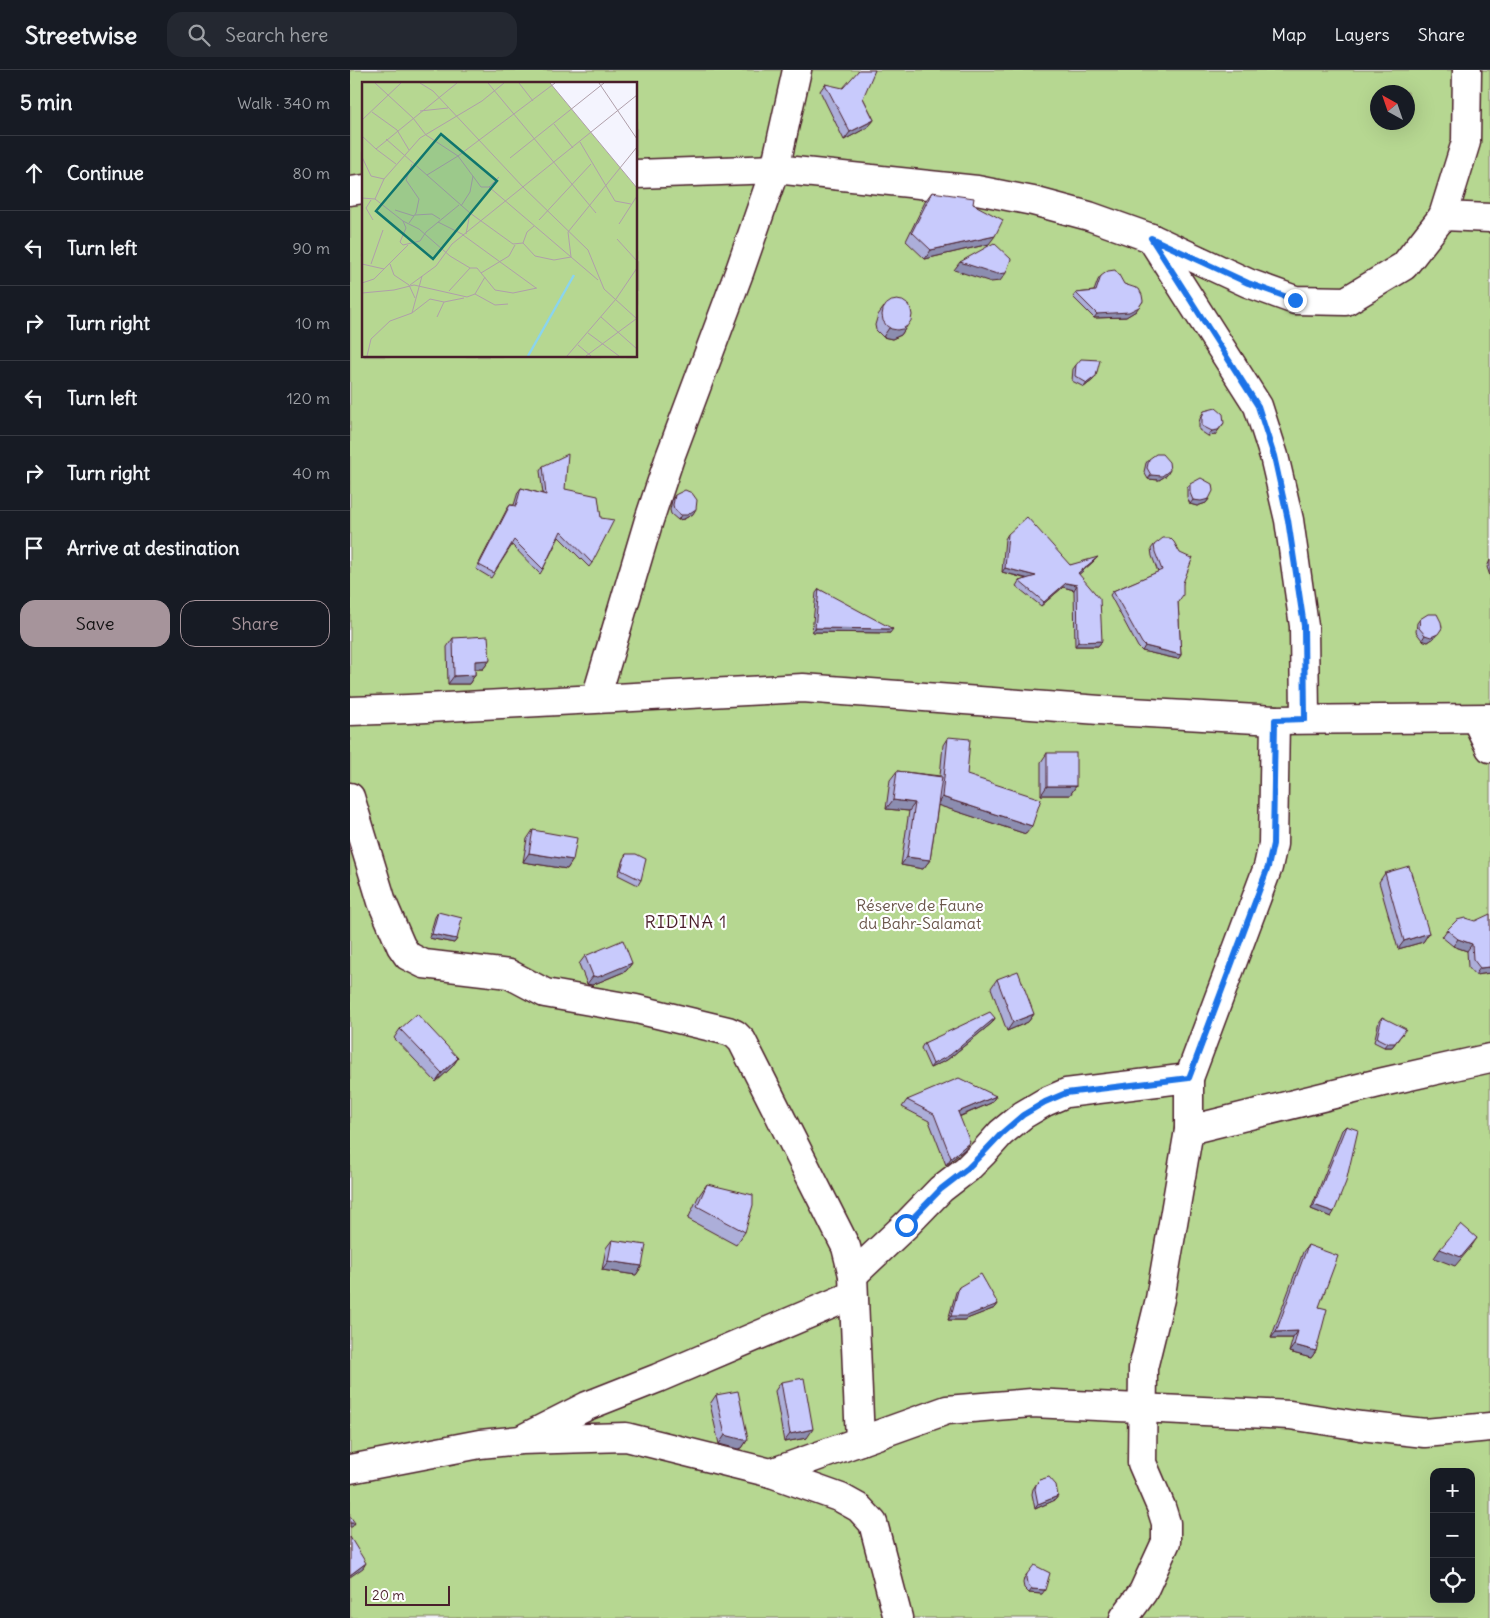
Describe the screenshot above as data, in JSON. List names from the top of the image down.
{
  "districts": ["RIDINA 1"],
  "parks": ["Réserve de Faune du Bahr-Salamat"],
  "scale_bar": "20 m",
  "north": "top left",
  "page": {
    "header": "Streetwise",
    "search": "Search here",
    "nav": ["Map", "Layers", "Share"],
    "heading": ["5 min", "Walk · 340 m"],
    "list": [
      ["Continue", "80 m"],
      ["Turn left", "90 m"],
      ["Turn right", "10 m"],
      ["Turn left", "120 m"],
      ["Turn right", "40 m"],
      "Arrive at destination"
    ],
    "buttons": ["Save", "Share"],
    "map_buttons": ["+", "−"],
    "scale": "20 m"
  }
}
